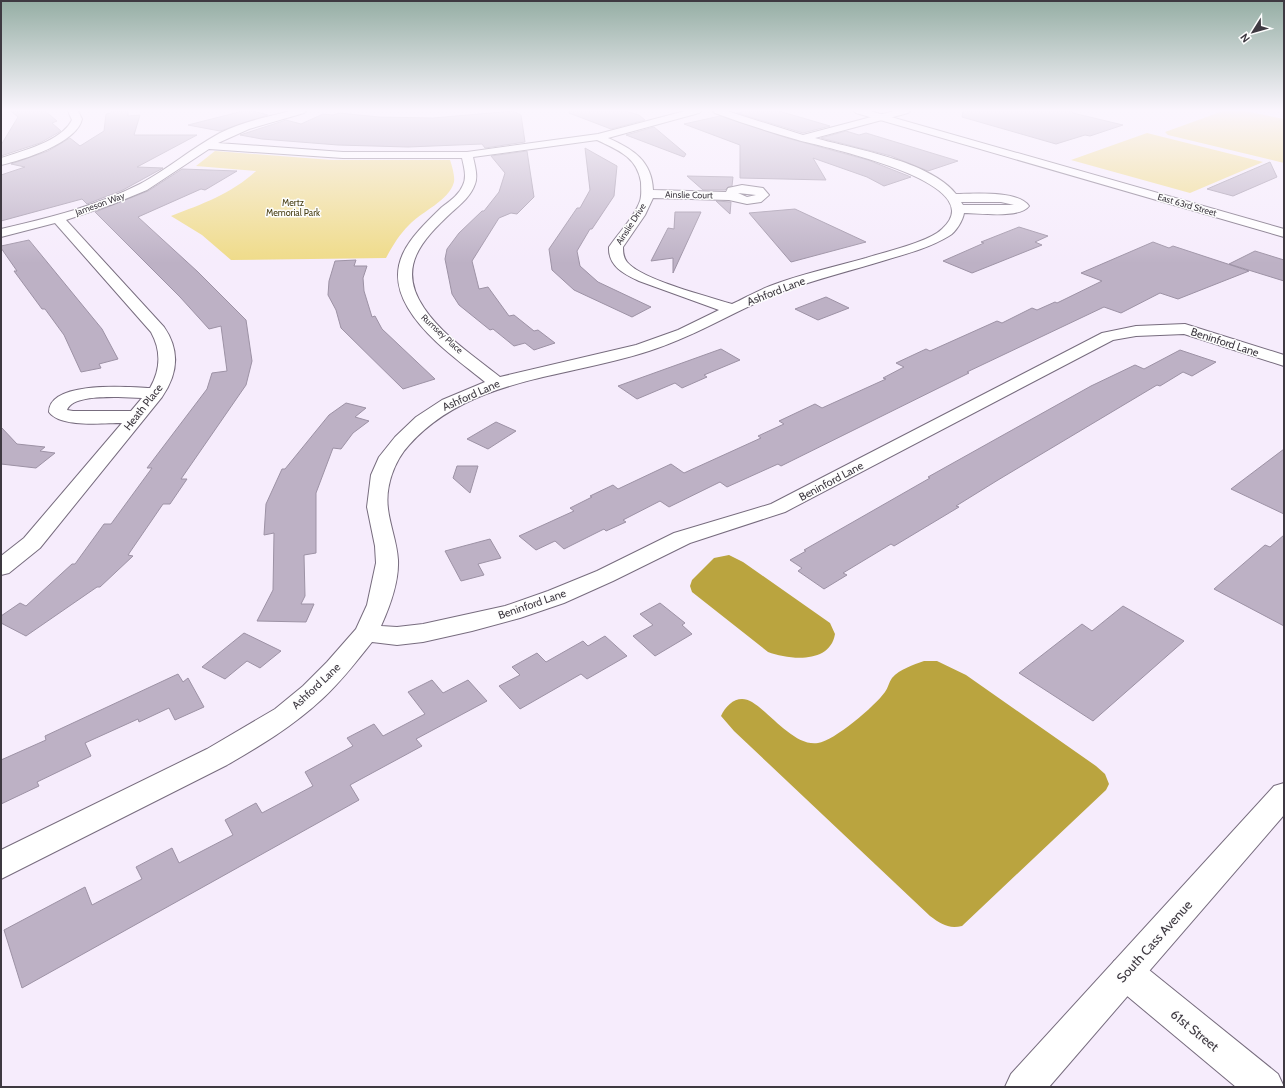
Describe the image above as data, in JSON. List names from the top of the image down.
{
  "streets": {
    "street": [
      "Ainslie Court",
      "Jameson Way",
      "East 63rd Street",
      "Ainslie Drive",
      "Ashford Lane",
      "Rumsey Place",
      "Beninford Lane",
      "Heath Place",
      "South Cass Avenue",
      "61st Street"
    ]
  },
  "crossings": [
    ["Ainslie Court", "Ainslie Drive"],
    ["Jameson Way", "Heath Place"],
    ["Ainslie Drive", "Ashford Lane"],
    ["Ashford Lane", "Rumsey Place"],
    ["Ashford Lane", "Beninford Lane"],
    ["South Cass Avenue", "61st Street"]
  ],
  "parks": ["Mertz Memorial Park"],
  "north": "bottom left"
}
